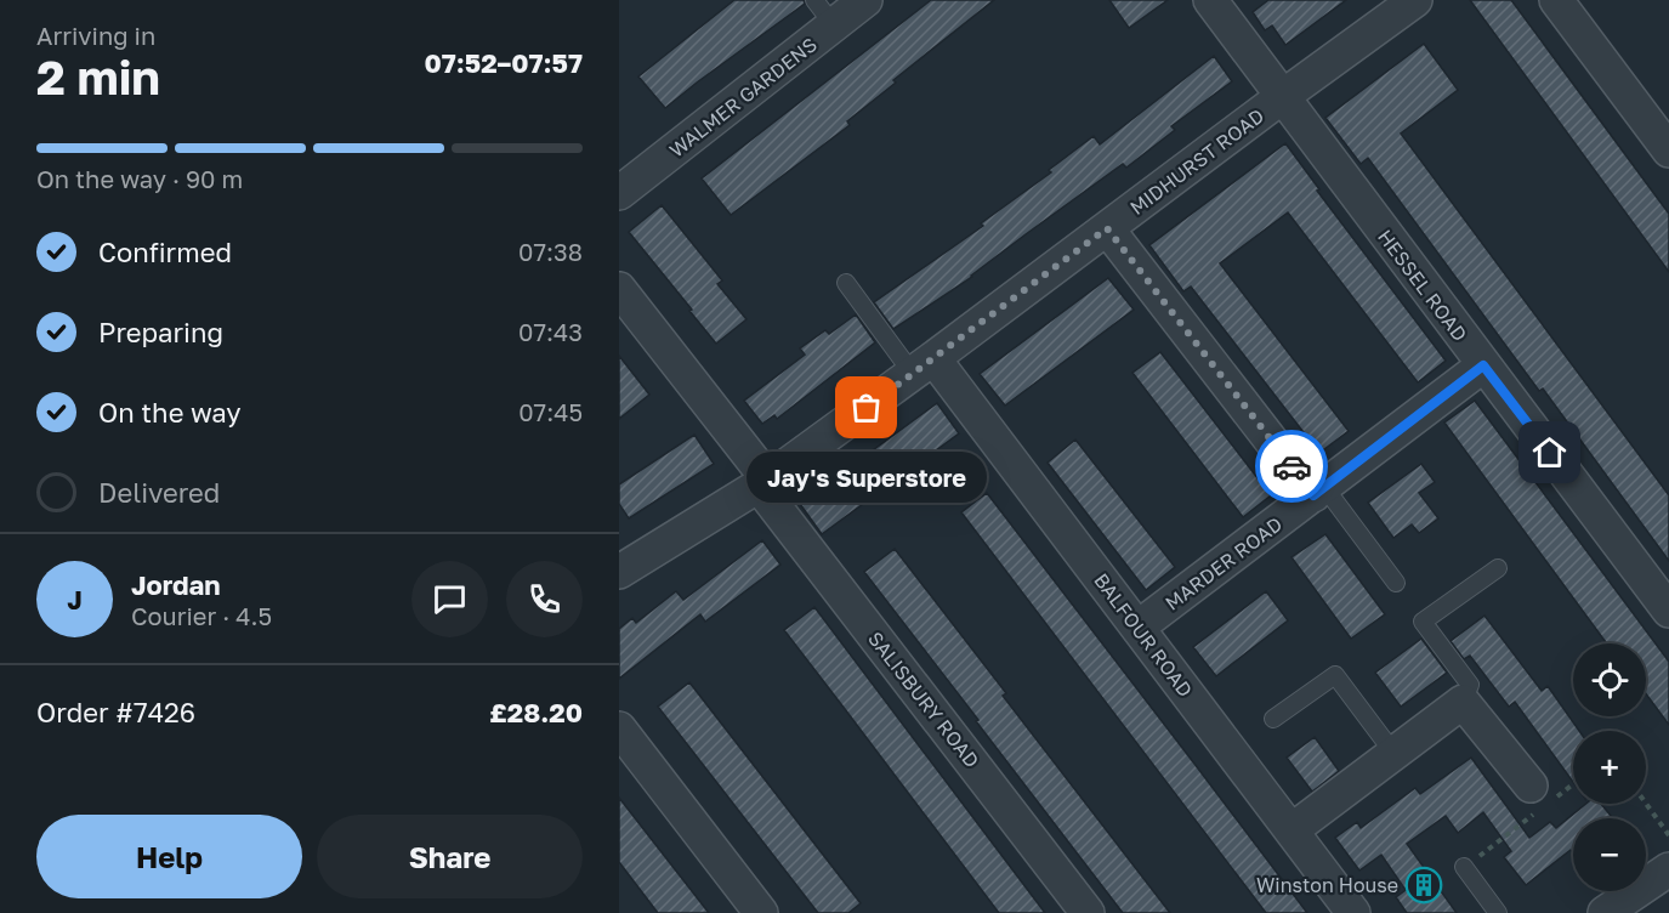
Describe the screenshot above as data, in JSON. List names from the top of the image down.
{
  "streets": {
    "street": [
      "WALMER GARDENS",
      "MIDHURST ROAD",
      "HESSEL ROAD",
      "MARDER ROAD",
      "BALFOUR ROAD",
      "SALISBURY ROAD"
    ]
  },
  "crossings": [
    ["MIDHURST ROAD", "HESSEL ROAD"],
    ["MIDHURST ROAD", "BALFOUR ROAD"],
    ["MIDHURST ROAD", "SALISBURY ROAD"],
    ["HESSEL ROAD", "MARDER ROAD"],
    ["MARDER ROAD", "BALFOUR ROAD"]
  ],
  "places": {
    "other": ["Jay's Superstore"],
    "building": ["Winston House"]
  },
  "page": {
    "heading": ["2 min", "Arriving in", "07:52–07:57"],
    "panel": [
      "Jordan",
      "Courier · 4.5",
      "Order #7426",
      "£28.20"
    ],
    "bar": "On the way · 90 m",
    "list": [
      ["Confirmed", "07:38"],
      ["Preparing", "07:43"],
      ["On the way", "07:45"],
      "Delivered"
    ],
    "bubble": "Jay's Superstore",
    "round": "J",
    "map_buttons": ["+", "−"],
    "buttons": ["Help", "Share"]
  }
}
